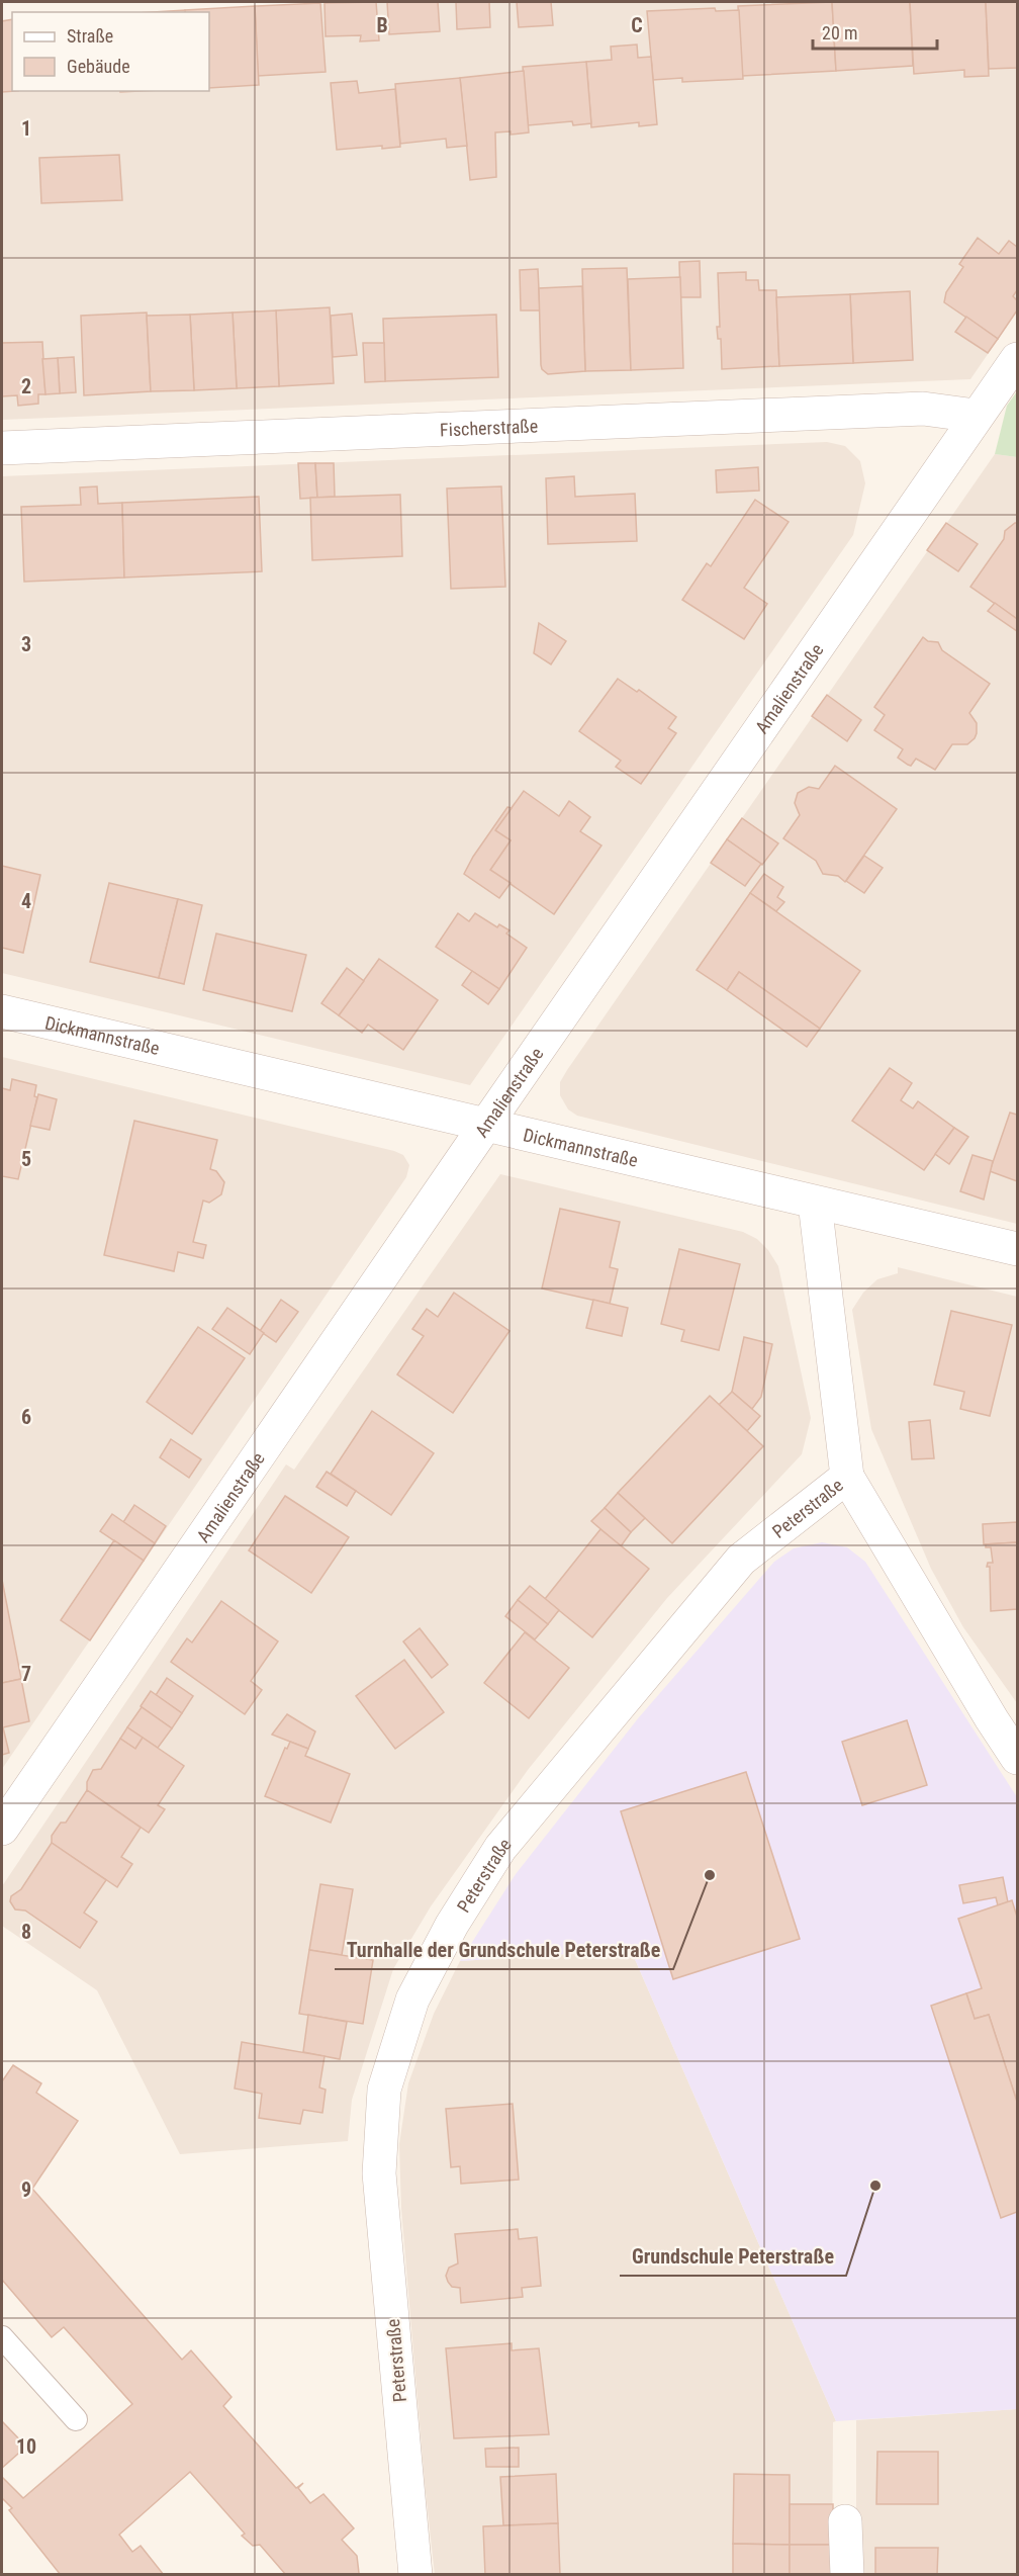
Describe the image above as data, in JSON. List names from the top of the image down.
{
  "streets": {
    "street": [
      "Fischerstraße",
      "Amalienstraße",
      "Dickmannstraße",
      "Peterstraße"
    ]
  },
  "crossings": [
    ["Fischerstraße", "Amalienstraße"],
    ["Amalienstraße", "Dickmannstraße"],
    ["Dickmannstraße", "Peterstraße"]
  ],
  "places": ["Turnhalle der Grundschule Peterstraße", "Grundschule Peterstraße"],
  "legend": ["Straße", "Gebäude"],
  "scale_bar": "20 m",
  "grid": {
    "columns": ["B", "C"],
    "rows": [
      "1",
      "2",
      "3",
      "4",
      "5",
      "6",
      "7",
      "8",
      "9",
      "10"
    ]
  }
}
